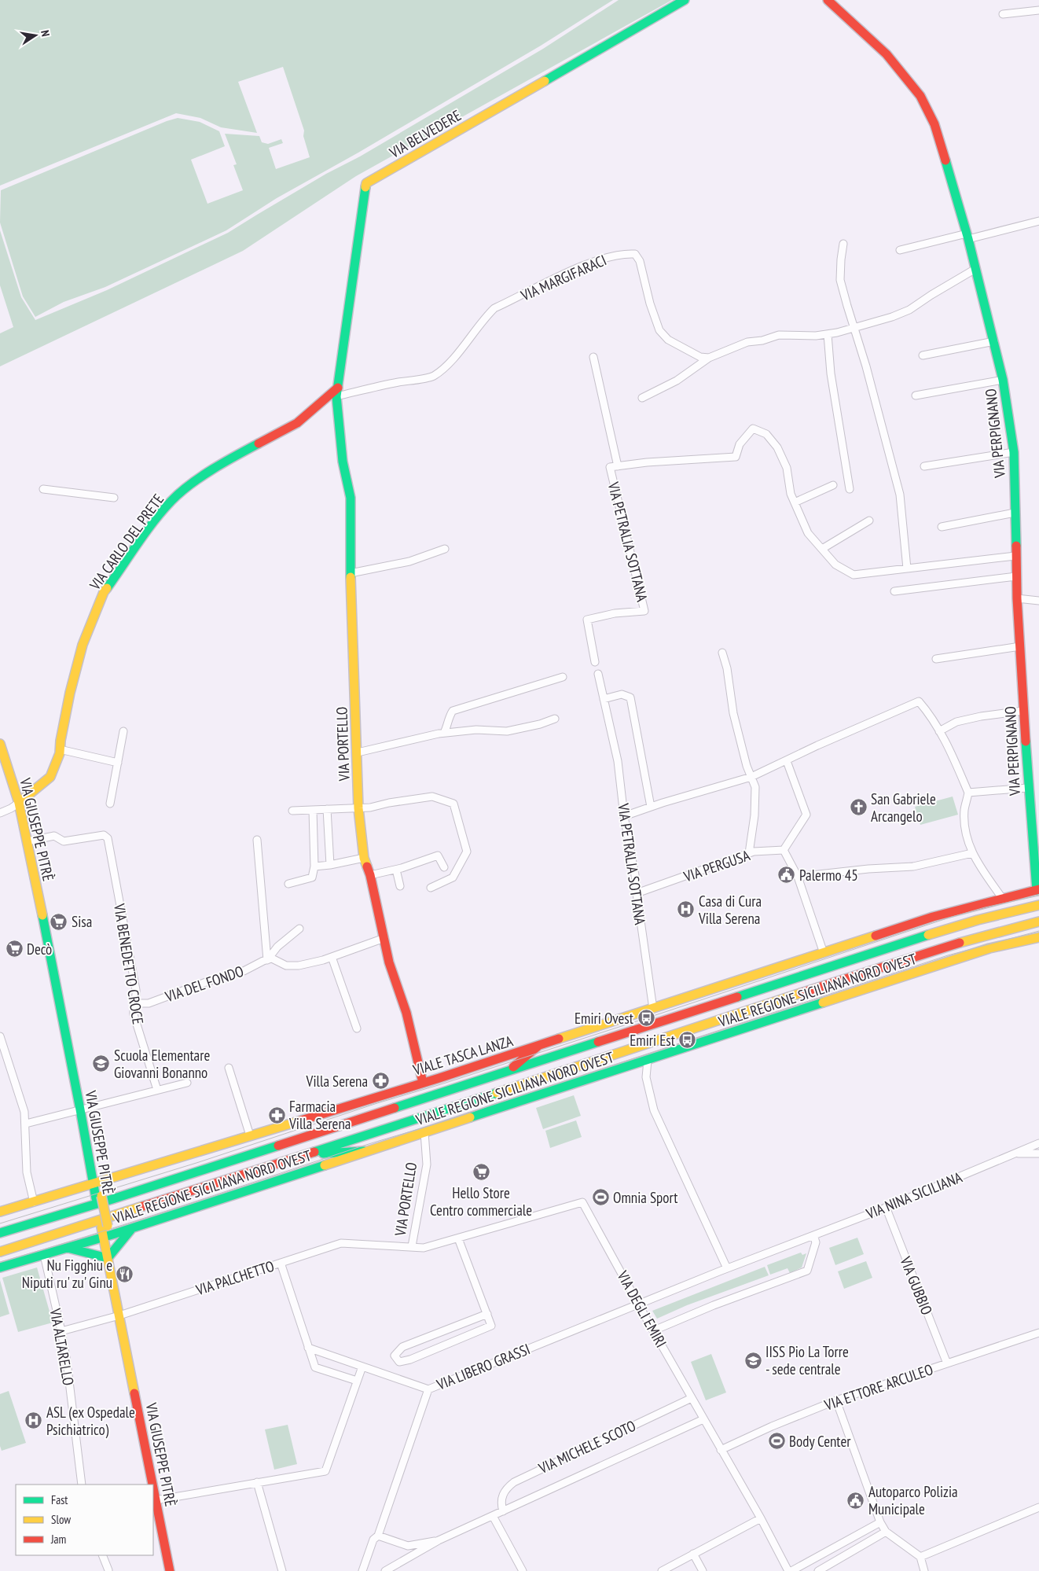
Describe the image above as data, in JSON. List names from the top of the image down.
{
  "streets": {
    "street": [
      "VIA BELVEDERE",
      "VIA MARGIFARACI",
      "VIA PERPIGNANO",
      "VIA CARLO DEL PRETE",
      "VIA PETRALIA SOTTANA",
      "VIA PORTELLO",
      "VIA GIUSEPPE PITRÈ",
      "VIA PERGUSA",
      "VIA BENEDETTO CROCE",
      "VIA DEL FONDO",
      "VIALE REGIONE SICILIANA NORD OVEST",
      "VIALE TASCA LANZA",
      "VIA NINA SICILIANA",
      "VIA PALCHETTO",
      "VIA GUBBIO",
      "VIA DEGLI EMIRI",
      "VIA ALTARELLO",
      "VIA LIBERO GRASSI",
      "VIA ETTORE ARCULEO",
      "VIA MICHELE SCOTO"
    ]
  },
  "crossings": [
    ["VIA BELVEDERE", "VIA MARGIFARACI"],
    ["VIA BELVEDERE", "VIA CARLO DEL PRETE"],
    ["VIA BELVEDERE", "VIA PORTELLO"],
    ["VIA MARGIFARACI", "VIA CARLO DEL PRETE"],
    ["VIA MARGIFARACI", "VIA PORTELLO"],
    ["VIA CARLO DEL PRETE", "VIA PORTELLO"],
    ["VIA CARLO DEL PRETE", "VIA GIUSEPPE PITRÈ"],
    ["VIA PETRALIA SOTTANA", "VIA PERGUSA"],
    ["VIA PETRALIA SOTTANA", "VIALE TASCA LANZA"],
    ["VIA PORTELLO", "VIALE REGIONE SICILIANA NORD OVEST"],
    ["VIA PORTELLO", "VIALE TASCA LANZA"],
    ["VIA PORTELLO", "VIA PALCHETTO"],
    ["VIA PORTELLO", "VIA DEGLI EMIRI"],
    ["VIA GIUSEPPE PITRÈ", "VIA BENEDETTO CROCE"],
    ["VIA GIUSEPPE PITRÈ", "VIALE REGIONE SICILIANA NORD OVEST"],
    ["VIA GIUSEPPE PITRÈ", "VIALE TASCA LANZA"],
    ["VIA GIUSEPPE PITRÈ", "VIA PALCHETTO"],
    ["VIA BENEDETTO CROCE", "VIA DEL FONDO"],
    ["VIALE REGIONE SICILIANA NORD OVEST", "VIA ALTARELLO"],
    ["VIA NINA SICILIANA", "VIA GUBBIO"],
    ["VIA NINA SICILIANA", "VIA DEGLI EMIRI"],
    ["VIA NINA SICILIANA", "VIA LIBERO GRASSI"],
    ["VIA PALCHETTO", "VIA DEGLI EMIRI"],
    ["VIA PALCHETTO", "VIA ALTARELLO"],
    ["VIA GUBBIO", "VIA ETTORE ARCULEO"],
    ["VIA DEGLI EMIRI", "VIA LIBERO GRASSI"],
    ["VIA DEGLI EMIRI", "VIA ETTORE ARCULEO"],
    ["VIA DEGLI EMIRI", "VIA MICHELE SCOTO"]
  ],
  "places": {
    "church": ["San Gabriele Arcangelo"],
    "public building": ["Palermo 45", "Autoparco Polizia Municipale"],
    "hospital": ["Casa di Cura Villa Serena", "ASL (ex Ospedale Psichiatrico)"],
    "supermarket": ["Sisa", "Decò", "Hello Store Centro commerciale"],
    "bus stop": ["Emiri Ovest", "Emiri Est"],
    "school or university": ["Scuola Elementare Giovanni Bonanno", "IISS Pio La Torre - sede centrale"],
    "pharmacy": ["Villa Serena", "Farmacia Villa Serena"],
    "sports": ["Omnia Sport", "Body Center"],
    "restaurant": ["Nu Figghiu e Niputi ru' zu' Ginu"]
  },
  "legend": ["Fast", "Slow", "Jam"],
  "north": "right"
}
